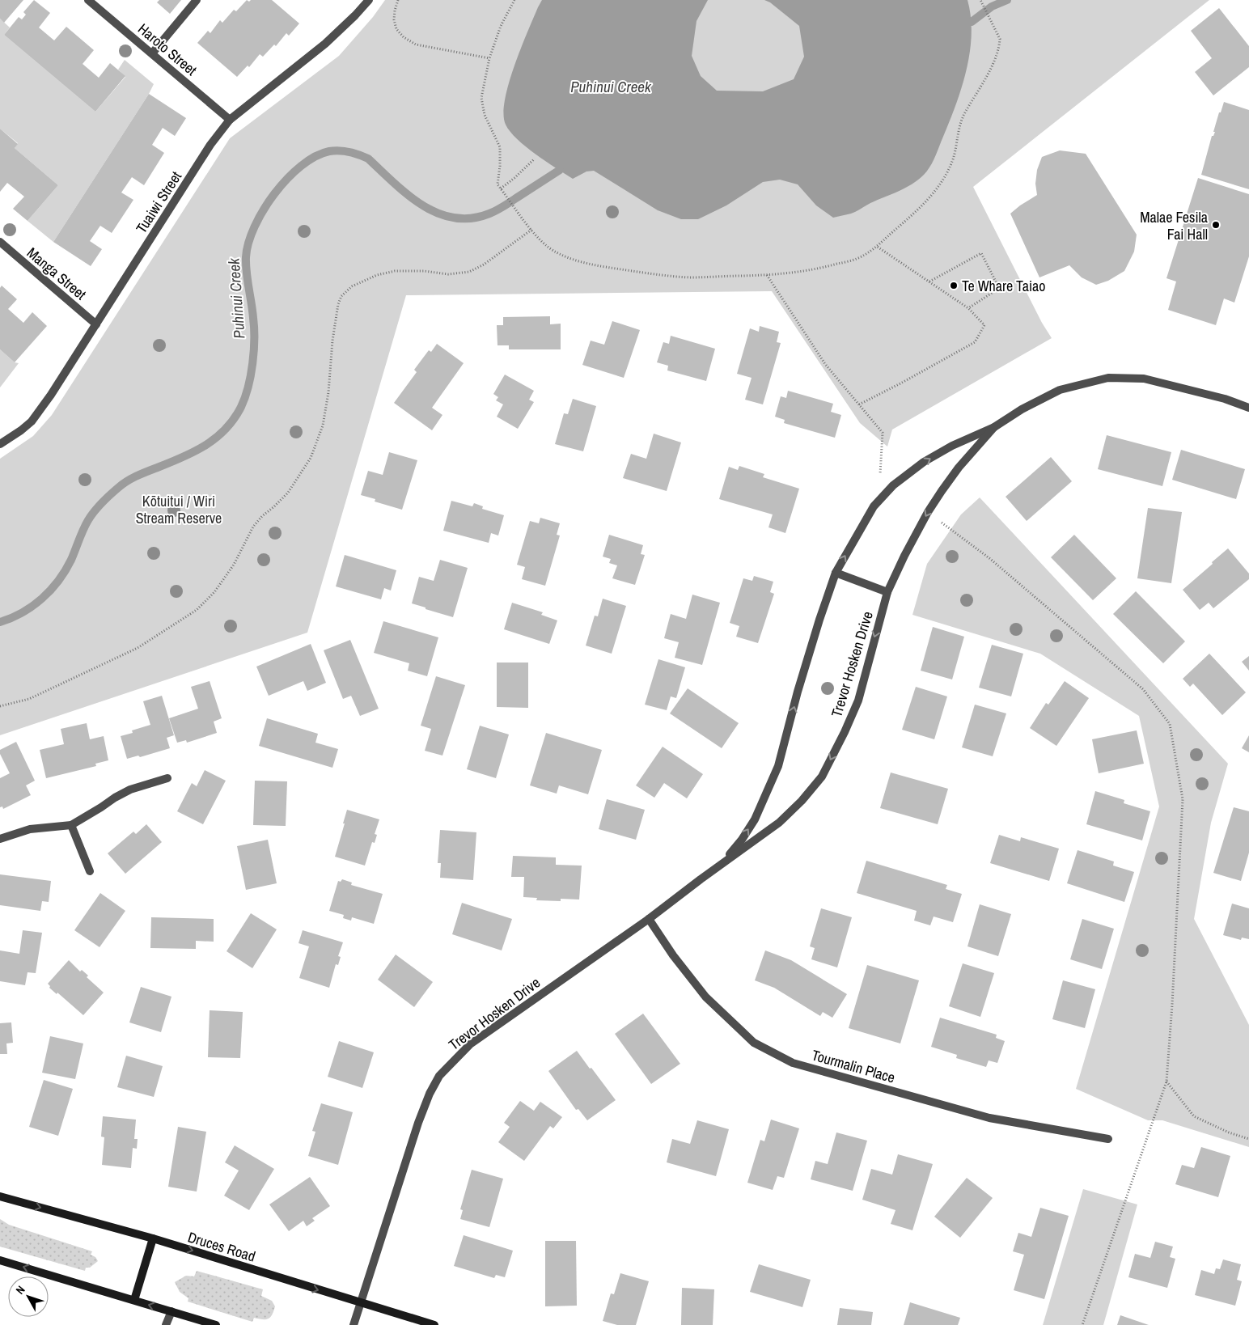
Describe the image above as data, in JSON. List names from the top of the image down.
{
  "streets": {
    "main road": ["Druces Road"],
    "street": [
      "Haroto Street",
      "Tuaiwi Street",
      "Manga Street",
      "Trevor Hosken Drive",
      "Tourmalin Place"
    ]
  },
  "crossings": [
    ["Haroto Street", "Tuaiwi Street"],
    ["Tuaiwi Street", "Manga Street"],
    ["Trevor Hosken Drive", "Tourmalin Place"],
    ["Trevor Hosken Drive", "Druces Road"]
  ],
  "water": ["Puhinui Creek"],
  "parks": ["Kōtuitui / Wiri Stream Reserve"],
  "places": ["Malae Fesila Fai Hall", "Te Whare Taiao"],
  "north": "top left"
}
